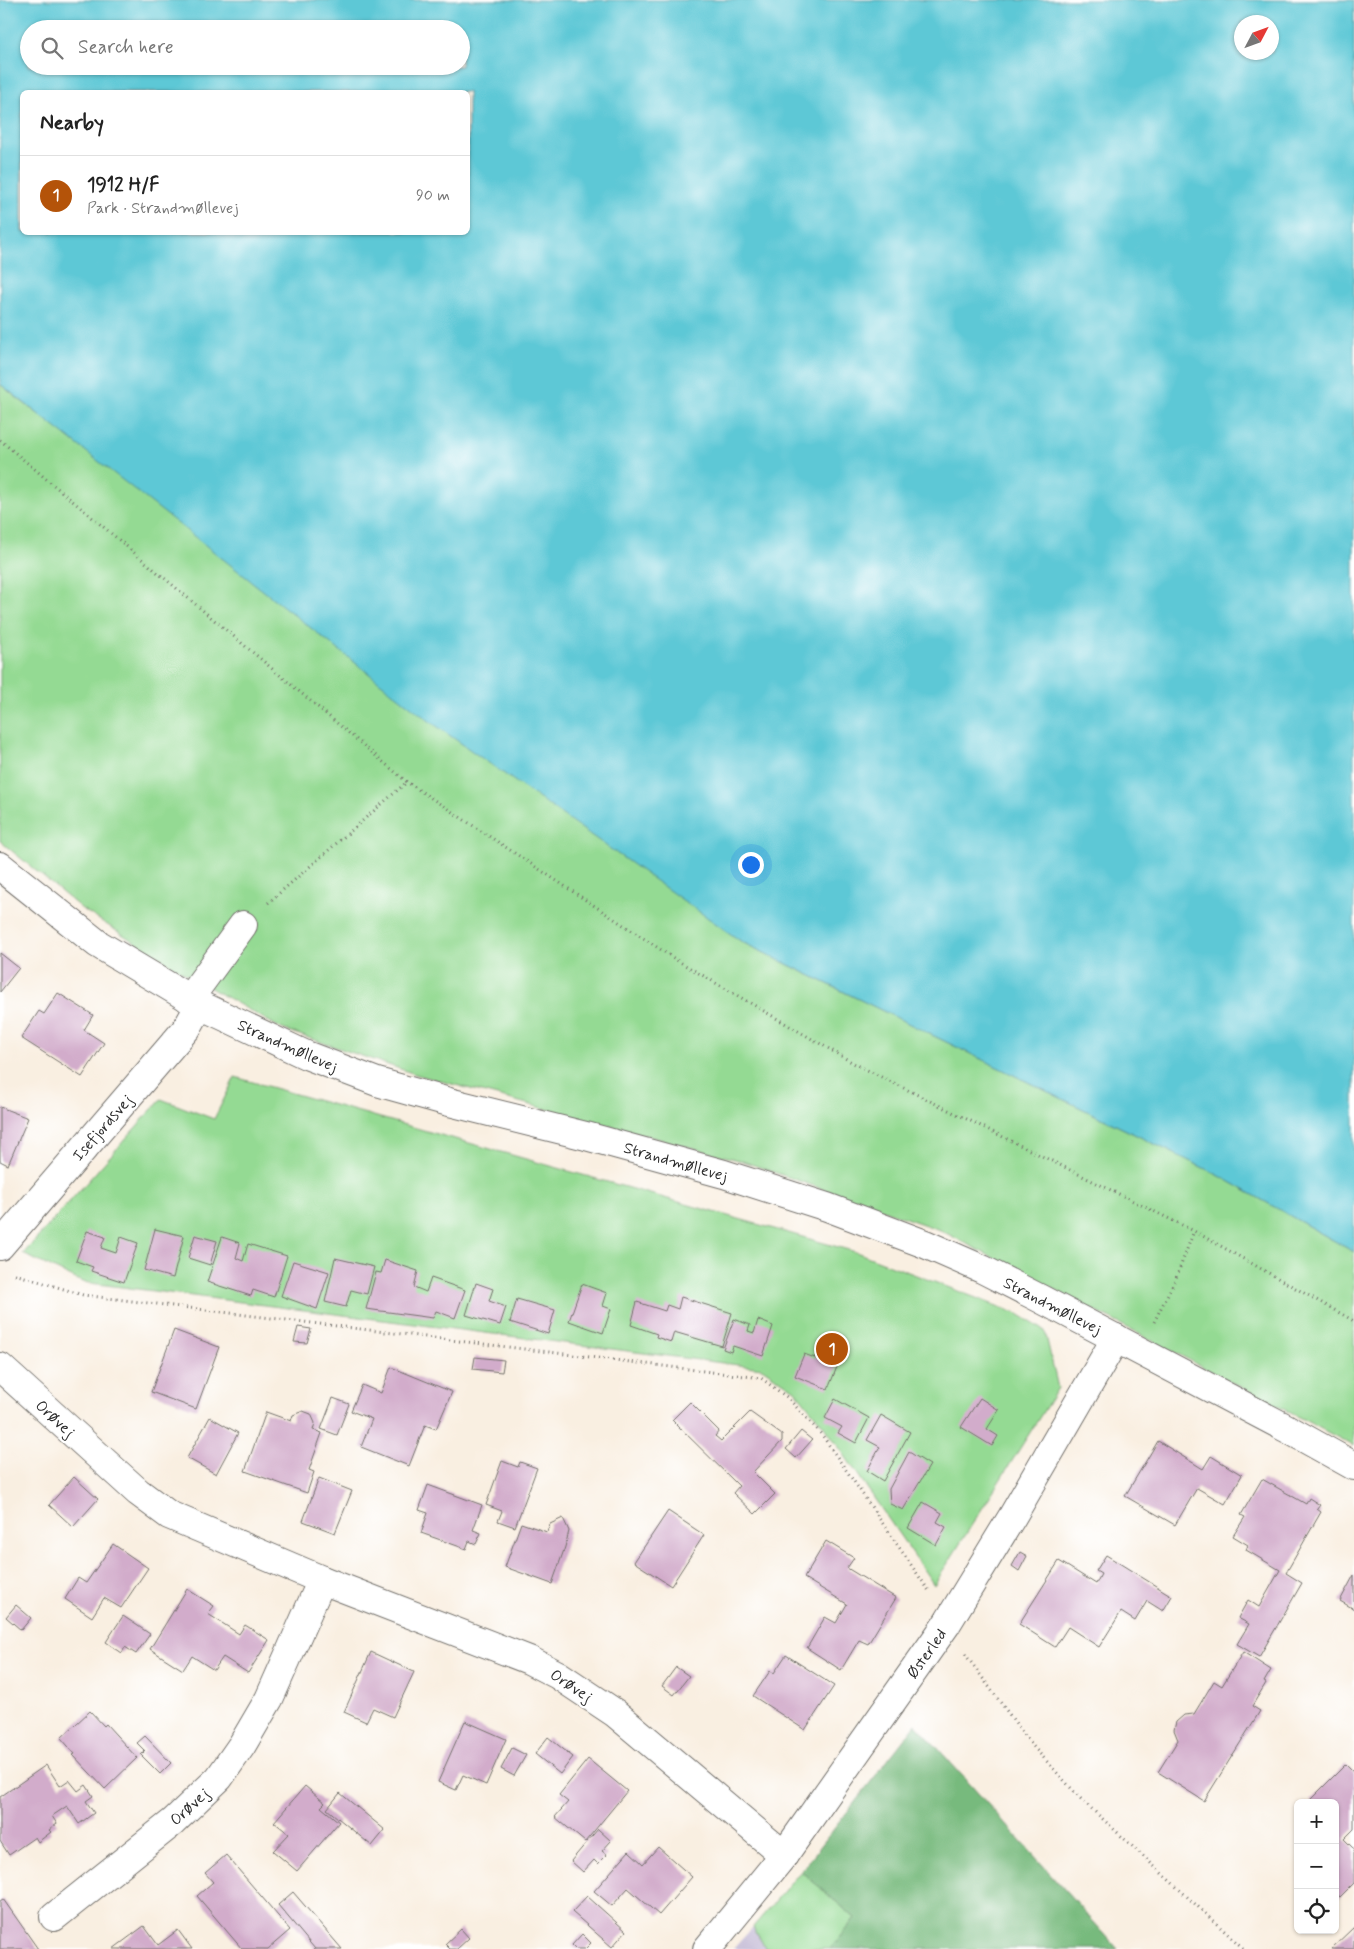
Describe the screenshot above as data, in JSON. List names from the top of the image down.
{
  "streets": {
    "street": [
      "Strandmøllevej",
      "Isefjordsvej",
      "Orøvej",
      "Østerled"
    ]
  },
  "crossings": [
    ["Strandmøllevej", "Isefjordsvej"],
    ["Strandmøllevej", "Østerled"],
    ["Orøvej", "Østerled"]
  ],
  "north": "top right",
  "page": {
    "search": "Search here",
    "heading": "Nearby",
    "list": [
      {
        "mark": "1",
        "name": "1912 H/F",
        "note": "Park · Strandmøllevej",
        "value": "90 m"
      }
    ],
    "pins": "1",
    "map_buttons": ["+", "−"]
  }
}
